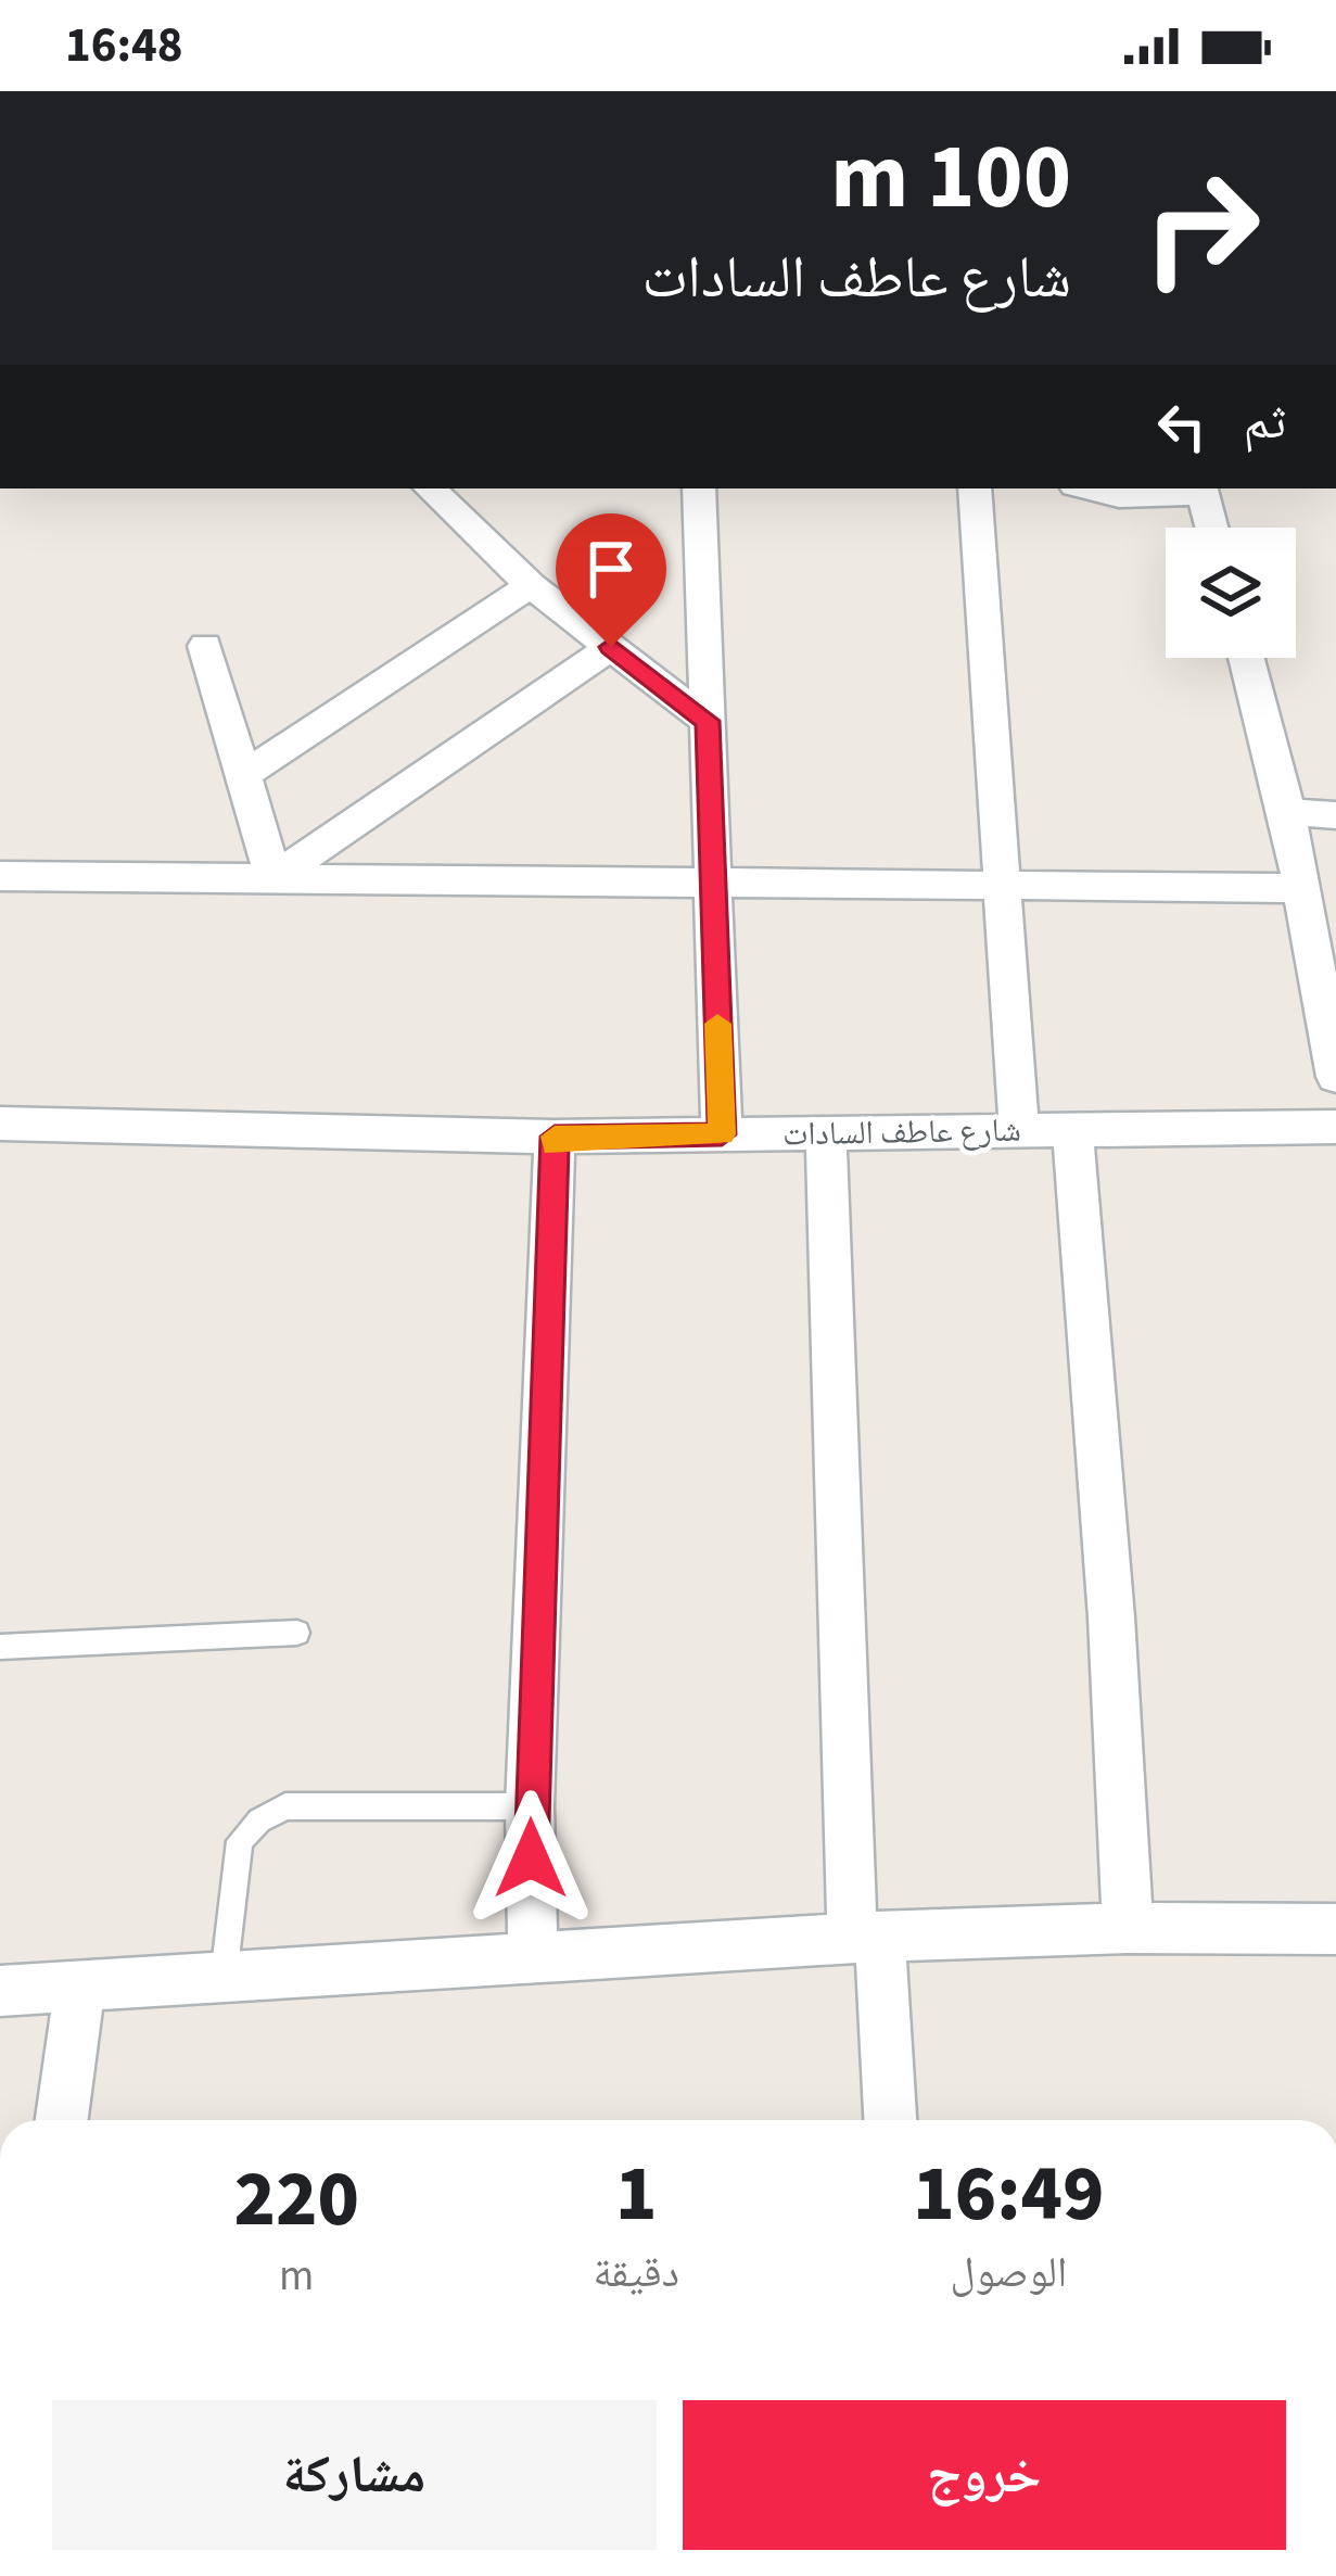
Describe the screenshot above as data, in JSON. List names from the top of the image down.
{
  "streets": {
    "street": ["شارع عاطف السادات"]
  },
  "page": {
    "status": "16:48",
    "turn": ["100 m", "شارع عاطف السادات"],
    "then": "ثم",
    "eta": [
      "16:49",
      "الوصول",
      "1",
      "دقيقة",
      "220",
      "m"
    ],
    "buttons": ["خروج", "مشاركة"]
  }
}
